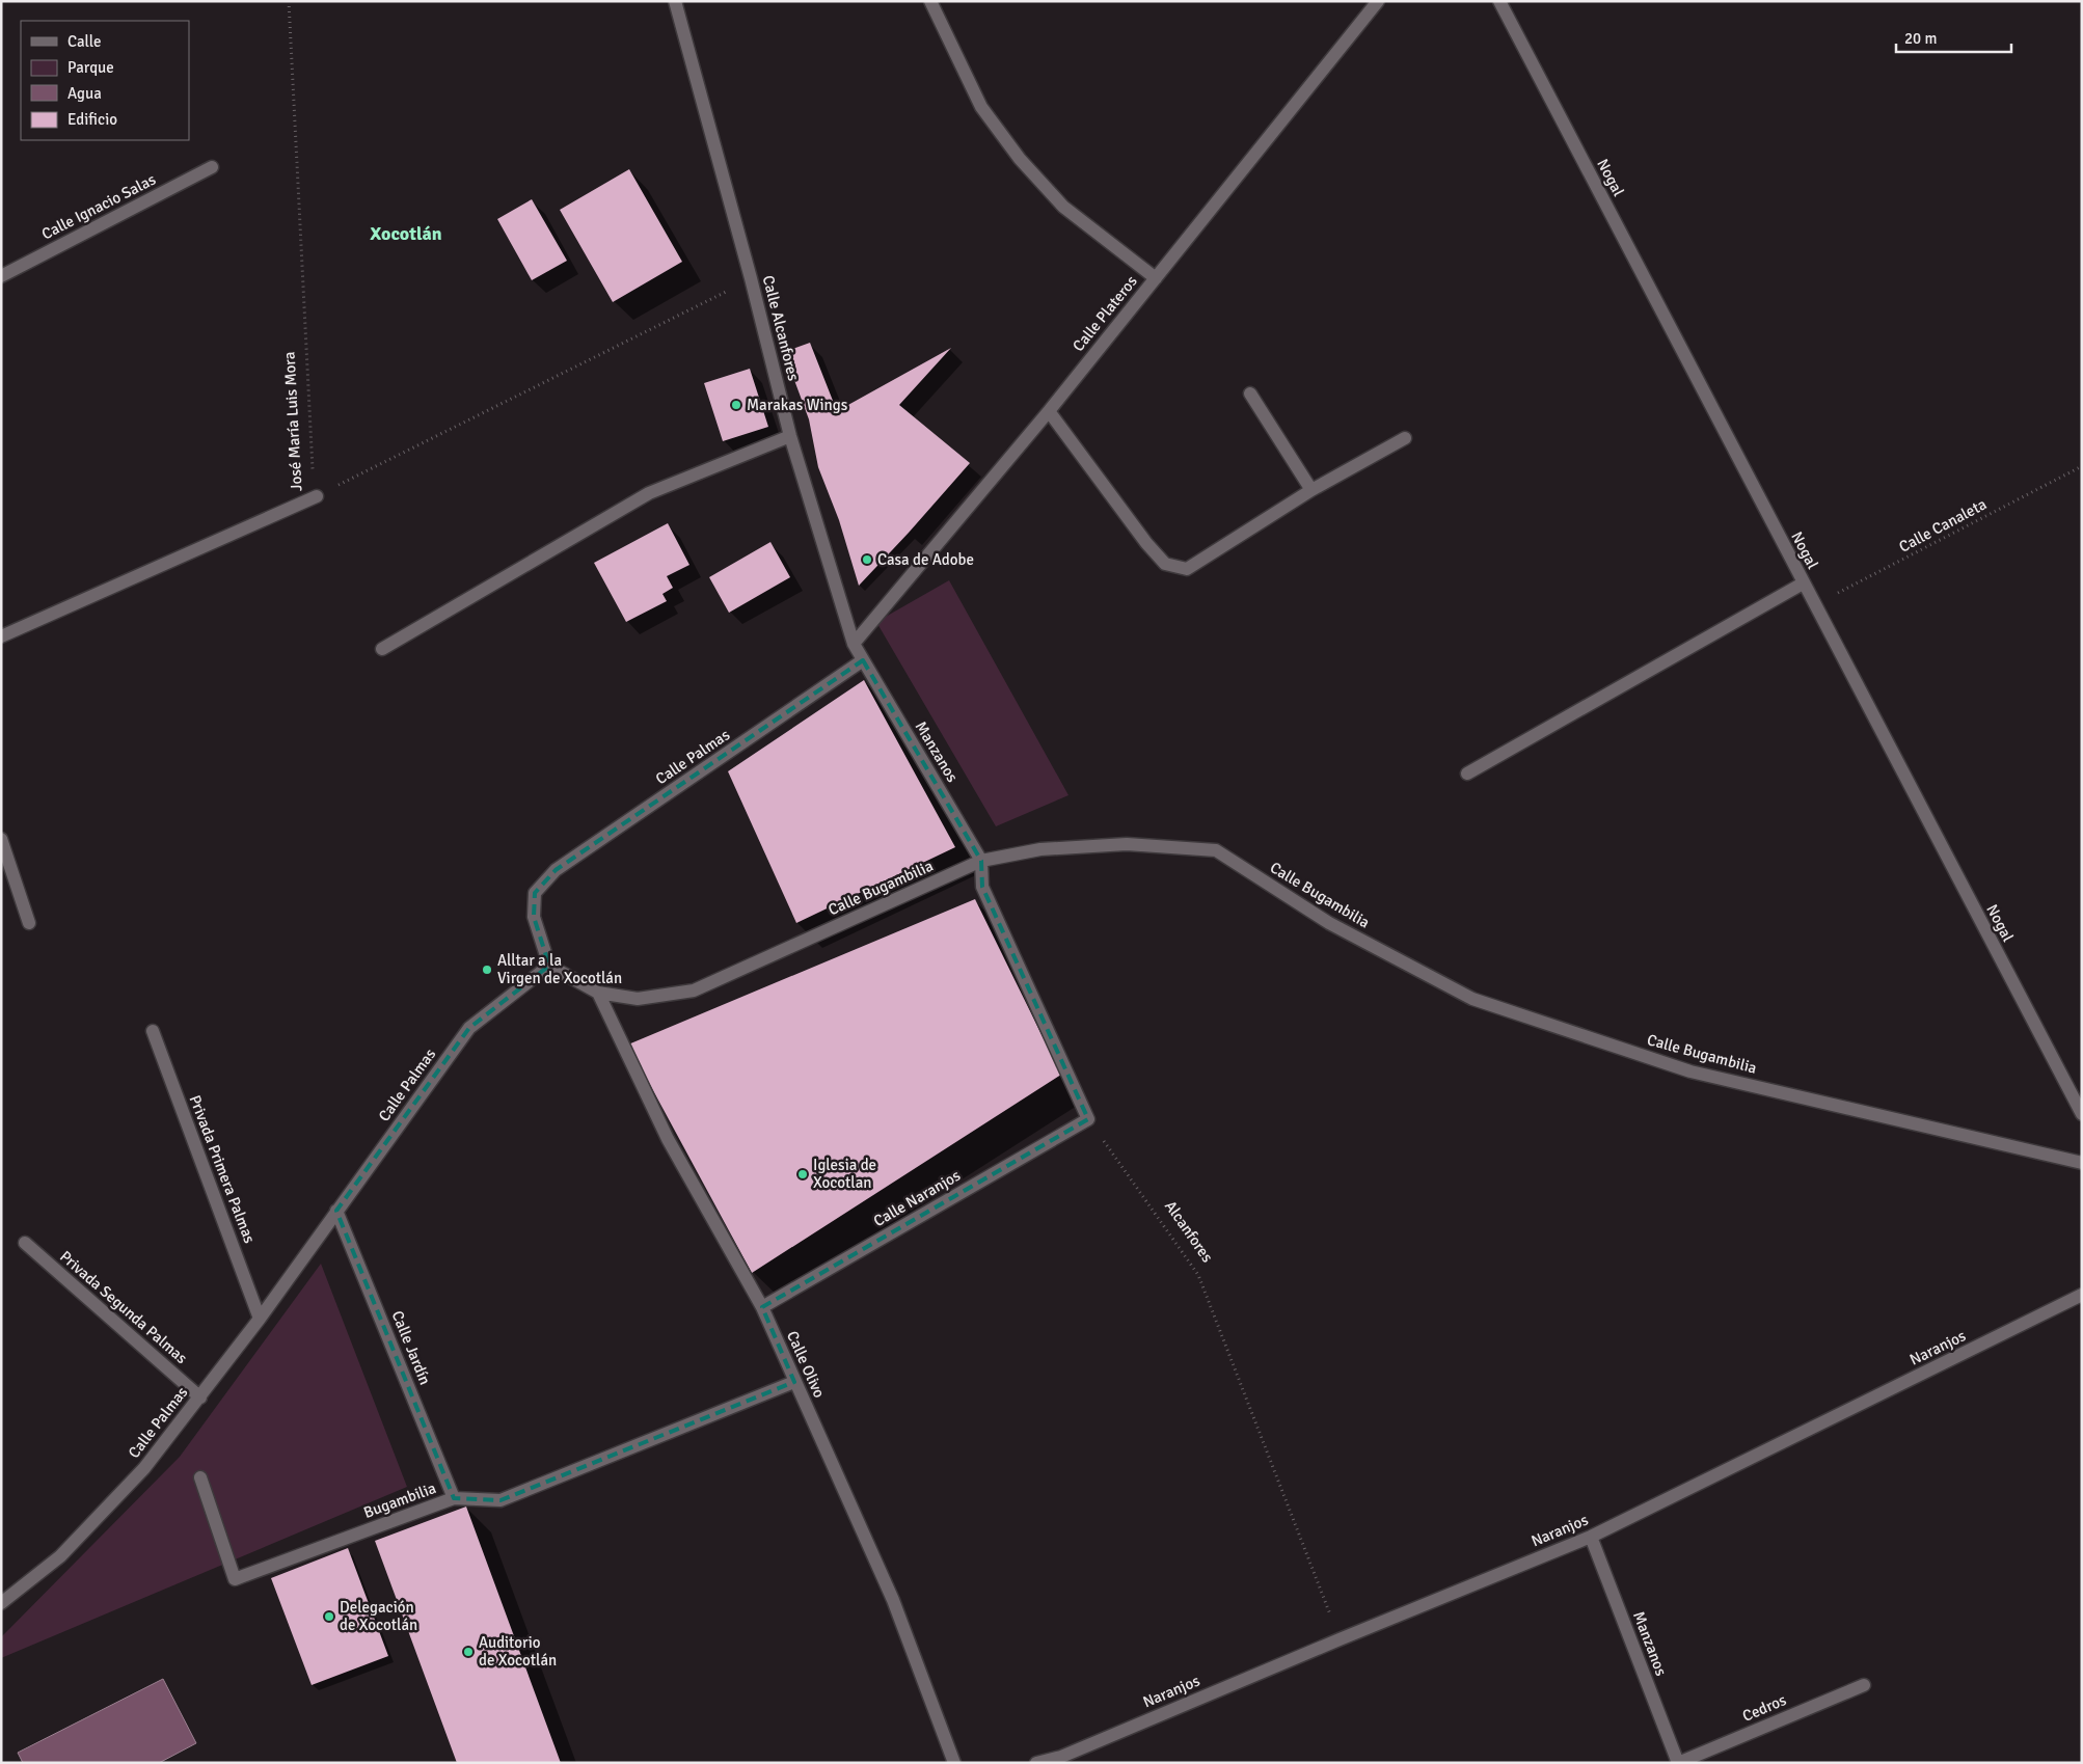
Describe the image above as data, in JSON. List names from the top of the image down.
{
  "streets": {
    "street": [
      "Nogal",
      "Calle Ignacio Salas",
      "Calle Plateros",
      "Calle Alcanfores",
      "José María Luis Mora",
      "Manzanos",
      "Calle Palmas",
      "Calle Bugambilia",
      "Privada Primera Palmas",
      "Calle Naranjos",
      "Privada Segunda Palmas",
      "Calle Jardín",
      "Naranjos",
      "Calle Olivo",
      "Bugambilia",
      "Cedros"
    ],
    "path": ["Calle Canaleta", "Alcanfores"]
  },
  "crossings": [
    ["Nogal", "Calle Canaleta"],
    ["Calle Plateros", "Calle Alcanfores"],
    ["Calle Alcanfores", "Manzanos"],
    ["Calle Alcanfores", "Calle Palmas"],
    ["Manzanos", "Calle Palmas"],
    ["Manzanos", "Calle Bugambilia"],
    ["Manzanos", "Naranjos"],
    ["Manzanos", "Cedros"],
    ["Calle Palmas", "Calle Bugambilia"],
    ["Calle Palmas", "Privada Primera Palmas"],
    ["Calle Palmas", "Privada Segunda Palmas"],
    ["Calle Palmas", "Calle Jardín"],
    ["Calle Bugambilia", "Calle Olivo"],
    ["Calle Naranjos", "Alcanfores"],
    ["Calle Naranjos", "Calle Olivo"],
    ["Alcanfores", "Naranjos"],
    ["Calle Jardín", "Bugambilia"],
    ["Calle Olivo", "Bugambilia"]
  ],
  "districts": ["Xocotlán"],
  "places": [
    "Marakas Wings",
    "Casa de Adobe",
    "Alltar a la Virgen de Xocotlán",
    "Iglesia de Xocotlan",
    "Delegación de Xocotlán",
    "Auditorio de Xocotlán"
  ],
  "legend": [
    "Calle",
    "Parque",
    "Agua",
    "Edificio"
  ],
  "scale_bar": "20 m"
}
